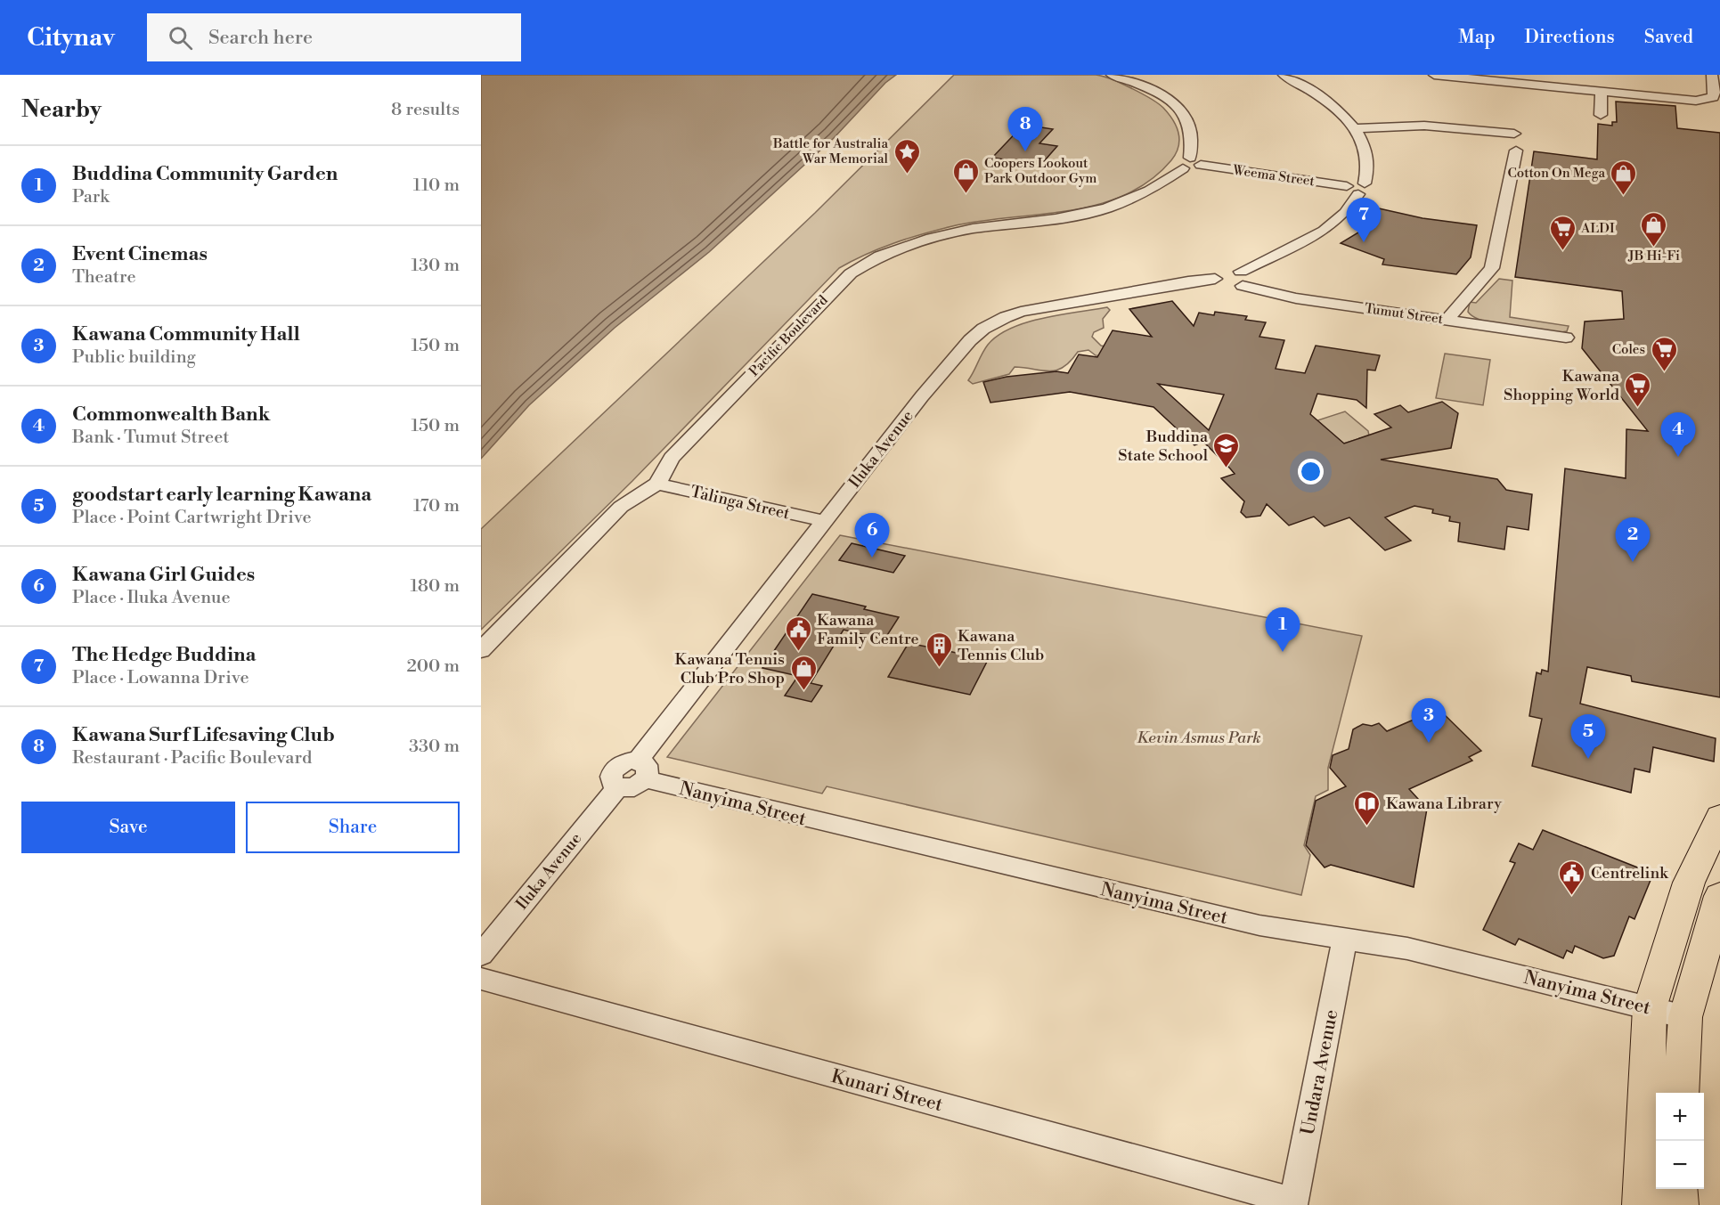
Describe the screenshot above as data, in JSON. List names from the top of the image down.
{
  "streets": {
    "street": [
      "Weema Street",
      "Tumut Street",
      "Pacific Boulevard",
      "Iluka Avenue",
      "Talinga Street",
      "Nanyima Street",
      "Undara Avenue",
      "Kunari Street"
    ]
  },
  "crossings": [
    ["Weema Street", "Pacific Boulevard"],
    ["Tumut Street", "Iluka Avenue"],
    ["Pacific Boulevard", "Talinga Street"],
    ["Iluka Avenue", "Talinga Street"],
    ["Iluka Avenue", "Nanyima Street"],
    ["Nanyima Street", "Undara Avenue"],
    ["Undara Avenue", "Kunari Street"]
  ],
  "parks": ["Kevin Asmus Park"],
  "places": {
    "place": ["Battle for Australia War Memorial"],
    "shop": [
      "Coopers Lookout Park Outdoor Gym",
      "Cotton On Mega",
      "JB Hi-Fi",
      "Kawana Tennis Club Pro Shop"
    ],
    "supermarket": ["ALDI", "Coles", "Kawana Shopping World"],
    "school or university": ["Buddina State School"],
    "public building": ["Kawana Family Centre", "Centrelink"],
    "building": ["Kawana Tennis Club"],
    "library": ["Kawana Library"]
  },
  "page": {
    "header": "Citynav",
    "search": "Search here",
    "nav": ["Map", "Directions", "Saved"],
    "heading": ["Nearby", "8 results"],
    "pins": [
      "8",
      "7",
      "4",
      "6",
      "2",
      "1",
      "3",
      "5"
    ],
    "list": [
      {
        "mark": "1",
        "name": "Buddina Community Garden",
        "note": "Park",
        "value": "110 m"
      },
      {
        "mark": "2",
        "name": "Event Cinemas",
        "note": "Theatre",
        "value": "130 m"
      },
      {
        "mark": "3",
        "name": "Kawana Community Hall",
        "note": "Public building",
        "value": "150 m"
      },
      {
        "mark": "4",
        "name": "Commonwealth Bank",
        "note": "Bank · Tumut Street",
        "value": "150 m"
      },
      {
        "mark": "5",
        "name": "goodstart early learning Kawana",
        "note": "Place · Point Cartwright Drive",
        "value": "170 m"
      },
      {
        "mark": "6",
        "name": "Kawana Girl Guides",
        "note": "Place · Iluka Avenue",
        "value": "180 m"
      },
      {
        "mark": "7",
        "name": "The Hedge Buddina",
        "note": "Place · Lowanna Drive",
        "value": "200 m"
      },
      {
        "mark": "8",
        "name": "Kawana Surf Lifesaving Club",
        "note": "Restaurant · Pacific Boulevard",
        "value": "330 m"
      }
    ],
    "buttons": ["Save", "Share"],
    "map_buttons": ["+", "−"]
  }
}
